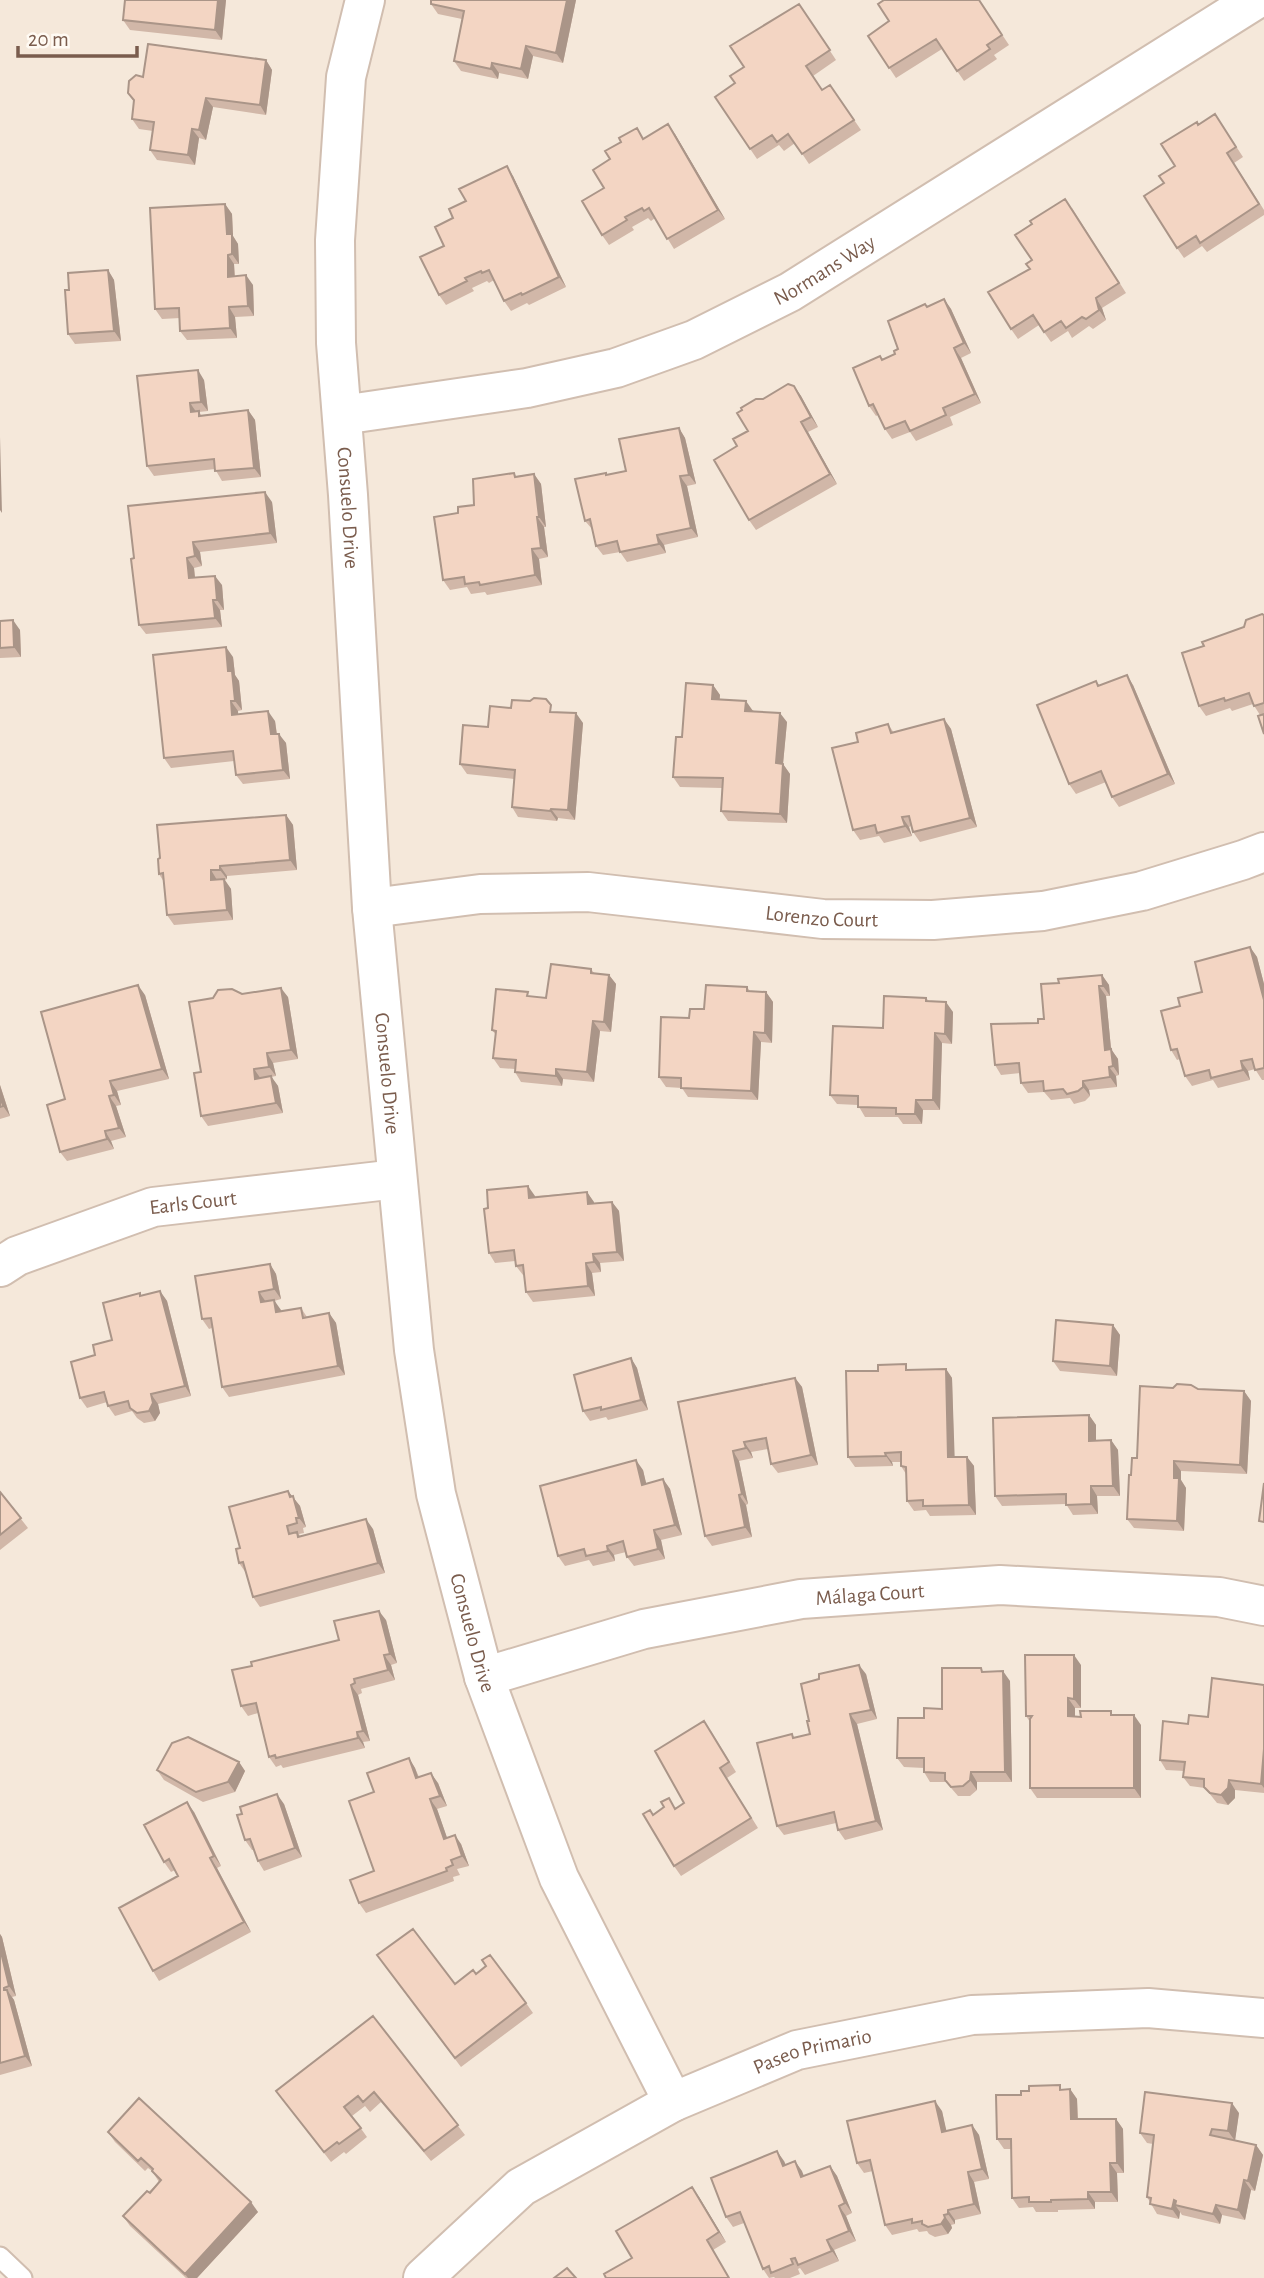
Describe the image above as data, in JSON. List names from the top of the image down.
{
  "streets": {
    "street": [
      "Normans Way",
      "Consuelo Drive",
      "Lorenzo Court",
      "Earls Court",
      "Málaga Court",
      "Paseo Primario"
    ]
  },
  "crossings": [
    ["Normans Way", "Consuelo Drive"],
    ["Consuelo Drive", "Lorenzo Court"],
    ["Consuelo Drive", "Earls Court"],
    ["Consuelo Drive", "Málaga Court"],
    ["Consuelo Drive", "Paseo Primario"]
  ],
  "scale_bar": "20 m"
}
